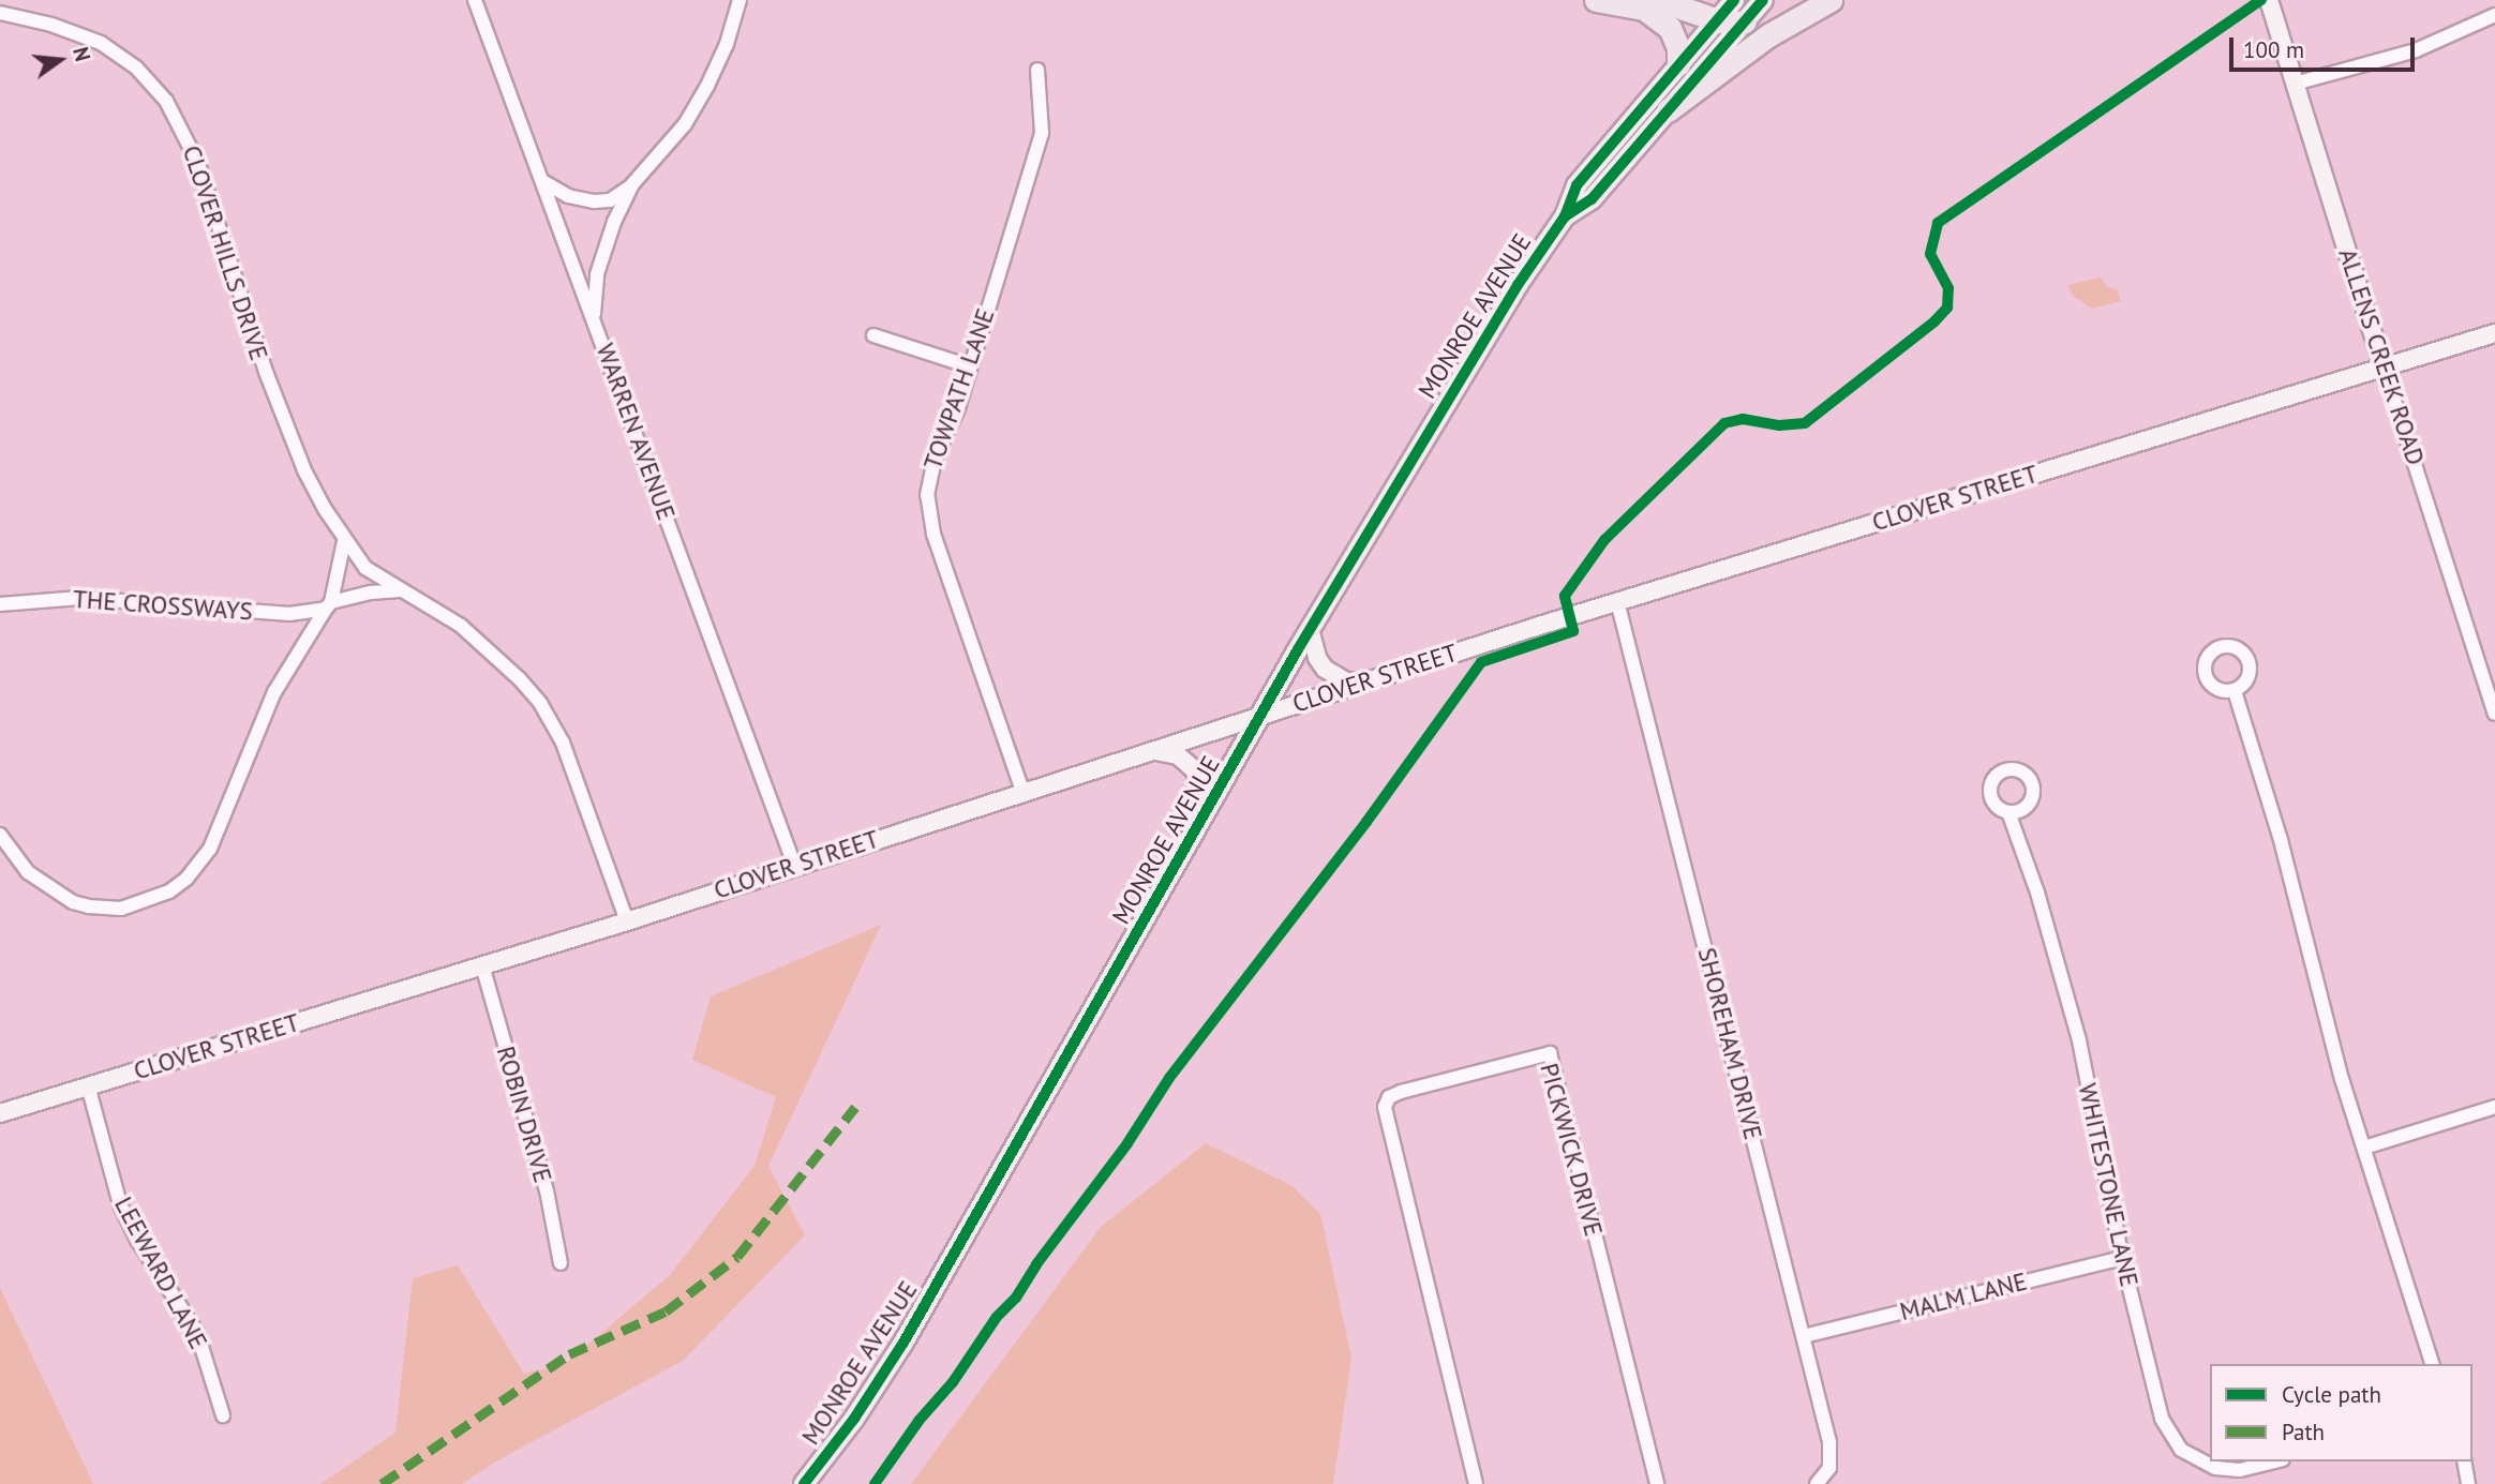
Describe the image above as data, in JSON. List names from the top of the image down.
{
  "streets": {
    "main road": ["MONROE AVENUE", "ALLENS CREEK ROAD", "CLOVER STREET"],
    "street": [
      "CLOVER HILLS DRIVE",
      "TOWPATH LANE",
      "WARREN AVENUE",
      "THE CROSSWAYS",
      "SHOREHAM DRIVE",
      "ROBIN DRIVE",
      "PICKWICK DRIVE",
      "WHITESTONE LANE",
      "LEEWARD LANE",
      "MALM LANE"
    ]
  },
  "crossings": [
    ["CLOVER HILLS DRIVE", "CLOVER STREET"],
    ["MONROE AVENUE", "CLOVER STREET"],
    ["ALLENS CREEK ROAD", "CLOVER STREET"],
    ["TOWPATH LANE", "CLOVER STREET"],
    ["WARREN AVENUE", "CLOVER STREET"],
    ["CLOVER STREET", "SHOREHAM DRIVE"],
    ["CLOVER STREET", "ROBIN DRIVE"],
    ["CLOVER STREET", "LEEWARD LANE"],
    ["SHOREHAM DRIVE", "MALM LANE"],
    ["WHITESTONE LANE", "MALM LANE"]
  ],
  "legend": ["Cycle path", "Path"],
  "scale_bar": "100 m",
  "north": "right"
}
